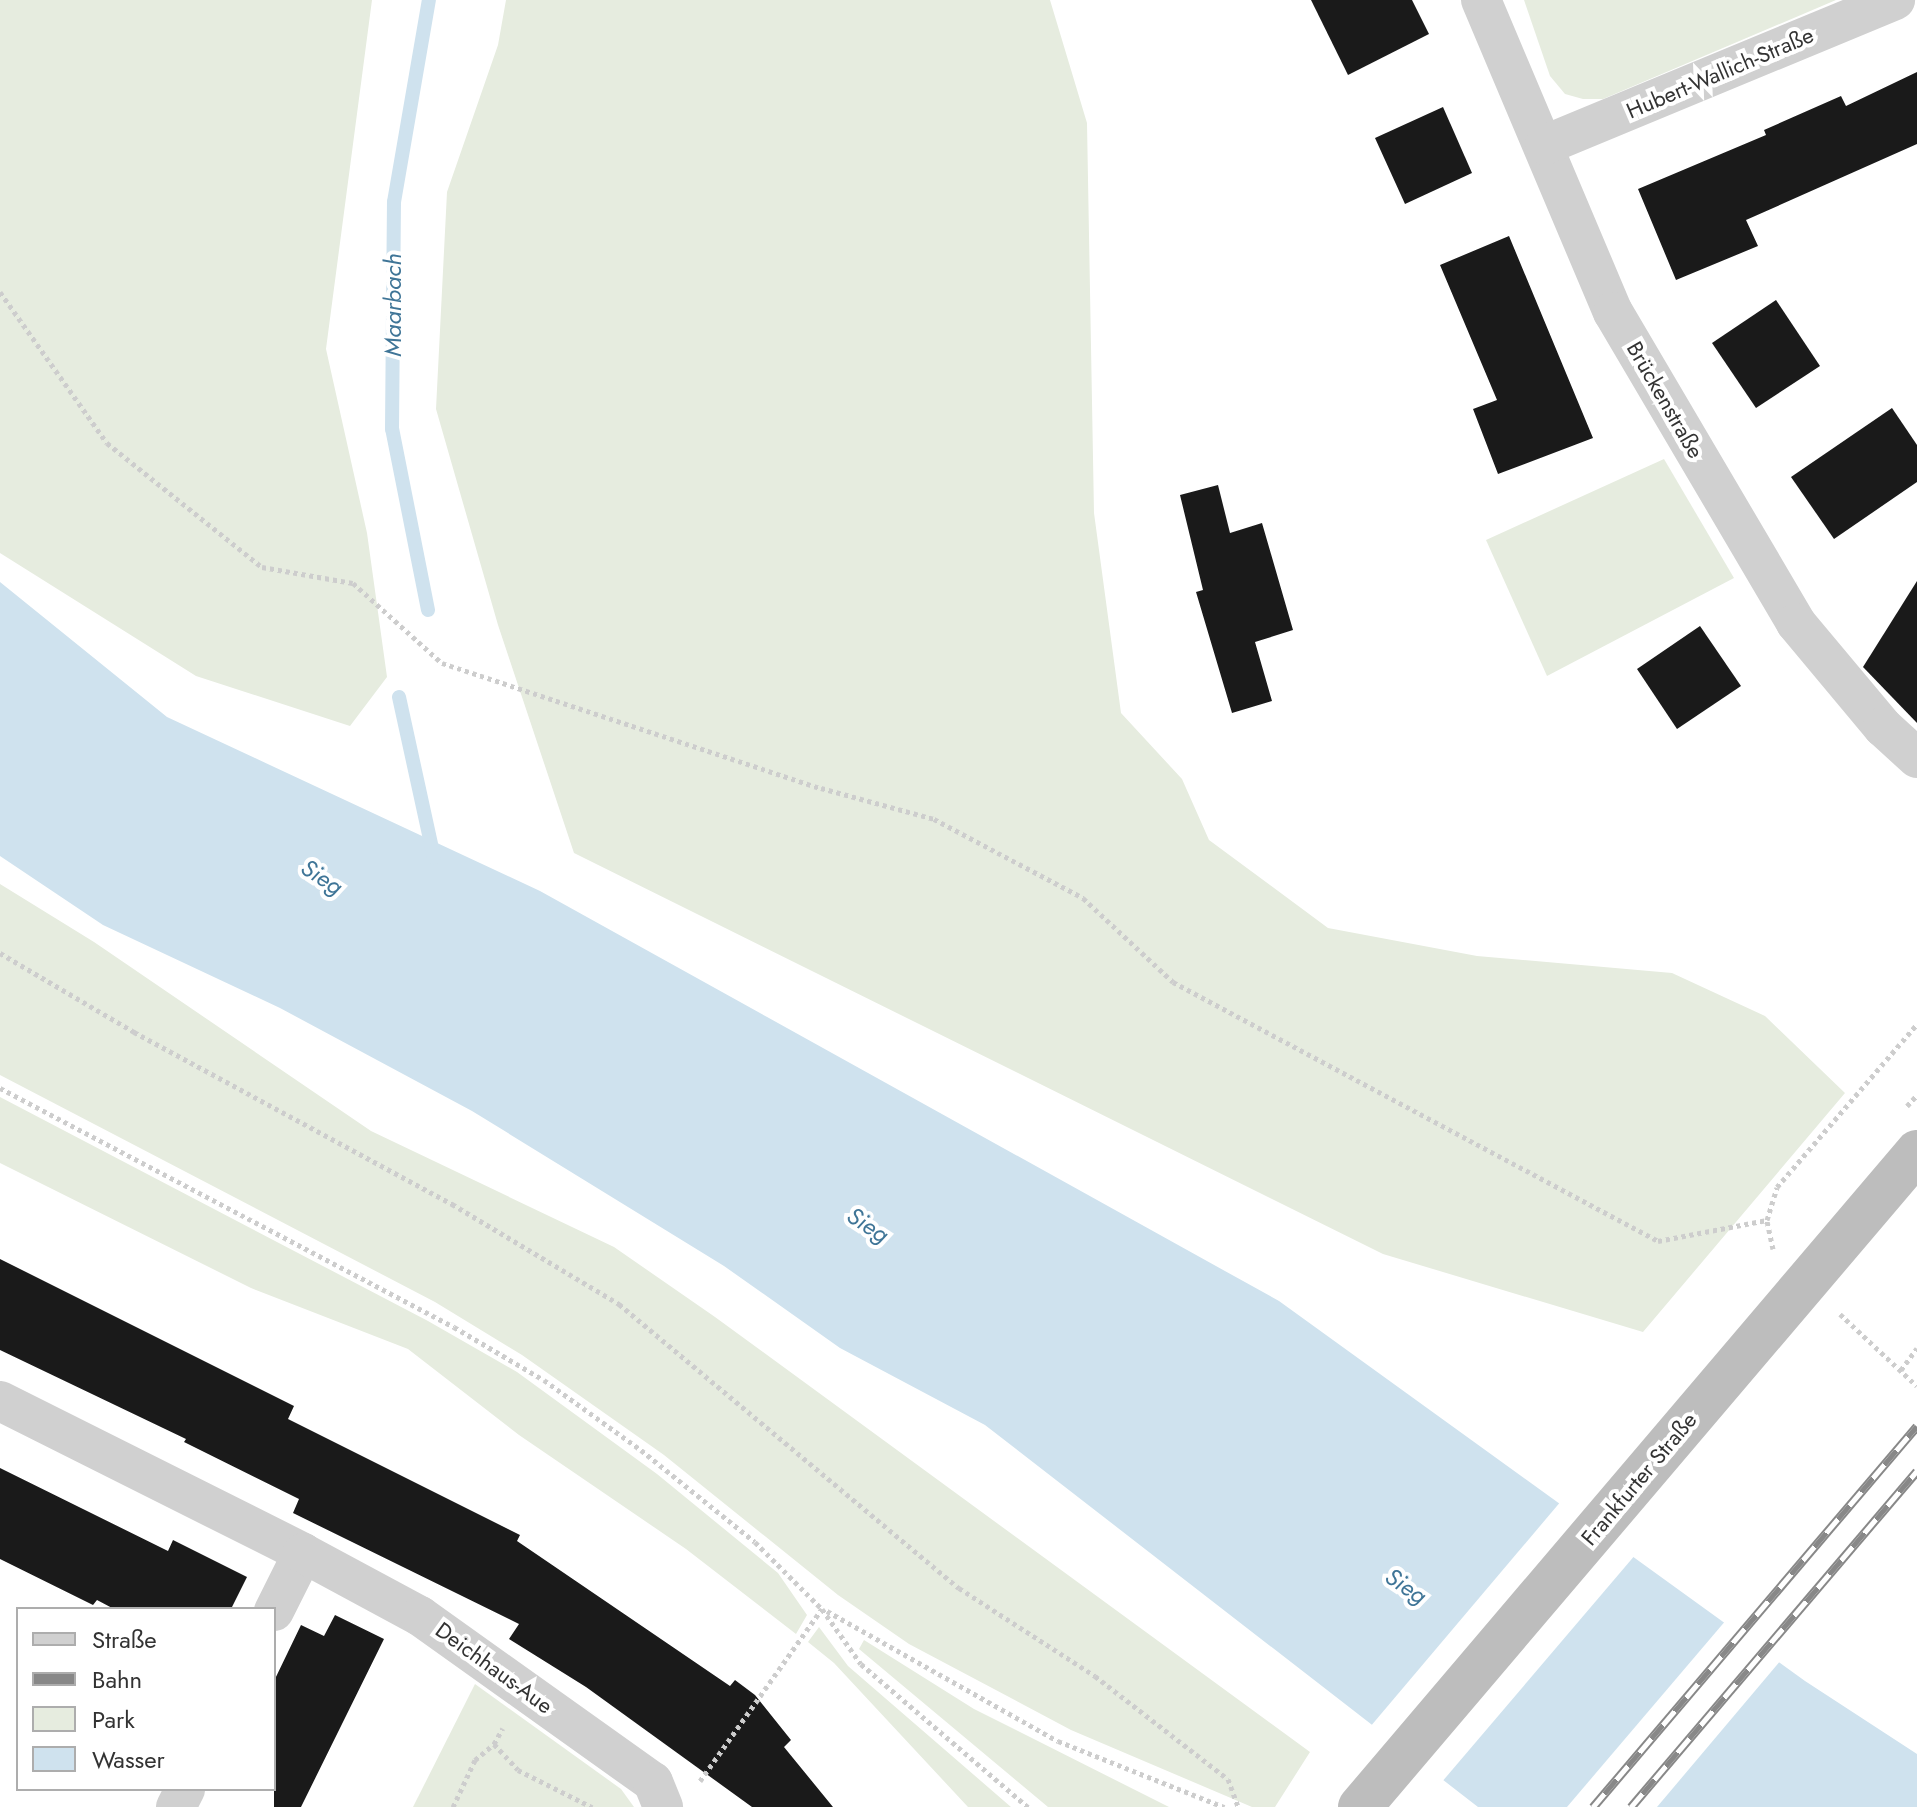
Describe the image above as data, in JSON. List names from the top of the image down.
{
  "streets": {
    "main road": ["Frankfurter Straße"],
    "street": ["Hubert-Wallich-Straße", "Brückenstraße", "Deichhaus-Aue"]
  },
  "crossings": [
    ["Hubert-Wallich-Straße", "Brückenstraße"]
  ],
  "water": ["Maarbach", "Sieg"],
  "legend": [
    "Straße",
    "Bahn",
    "Park",
    "Wasser"
  ]
}
